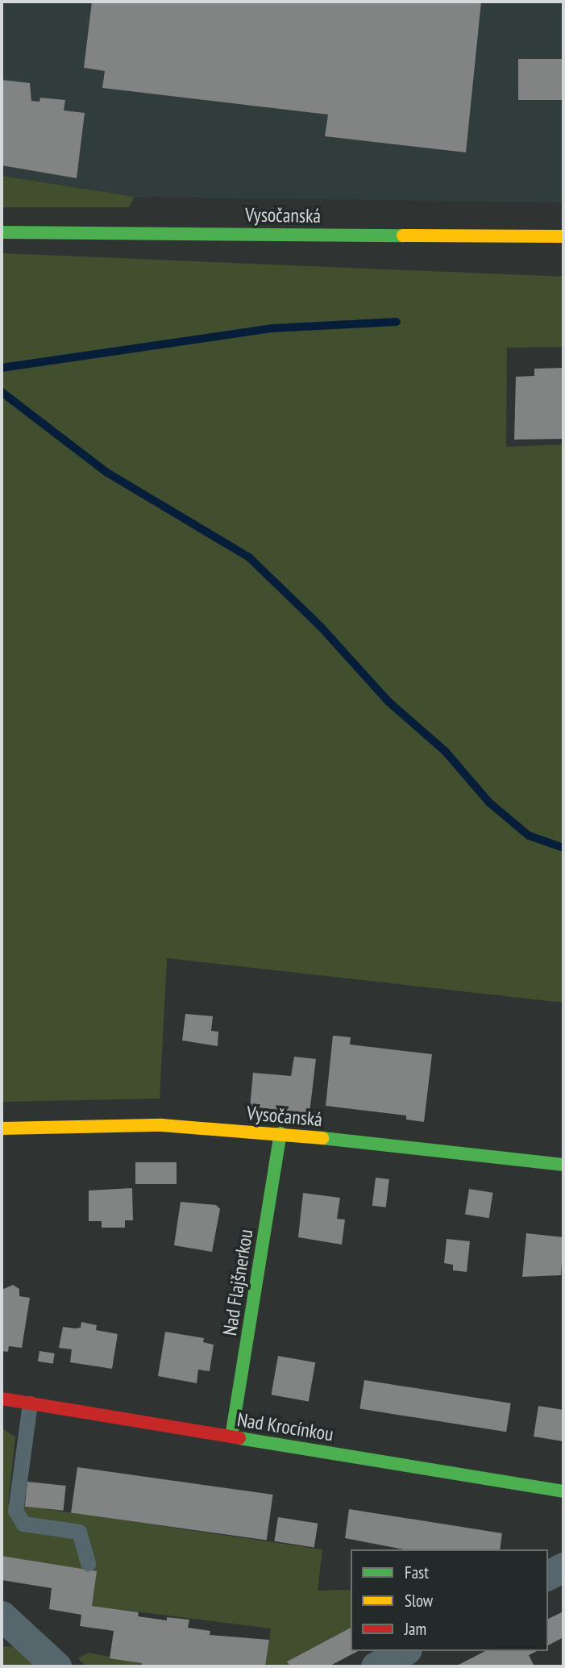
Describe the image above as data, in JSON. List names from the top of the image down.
{
  "streets": {
    "main road": ["Vysočanská", "Nad Flajšnerkou", "Nad Krocínkou"]
  },
  "crossings": [
    ["Vysočanská", "Nad Flajšnerkou"],
    ["Nad Flajšnerkou", "Nad Krocínkou"]
  ],
  "legend": ["Fast", "Slow", "Jam"]
}
